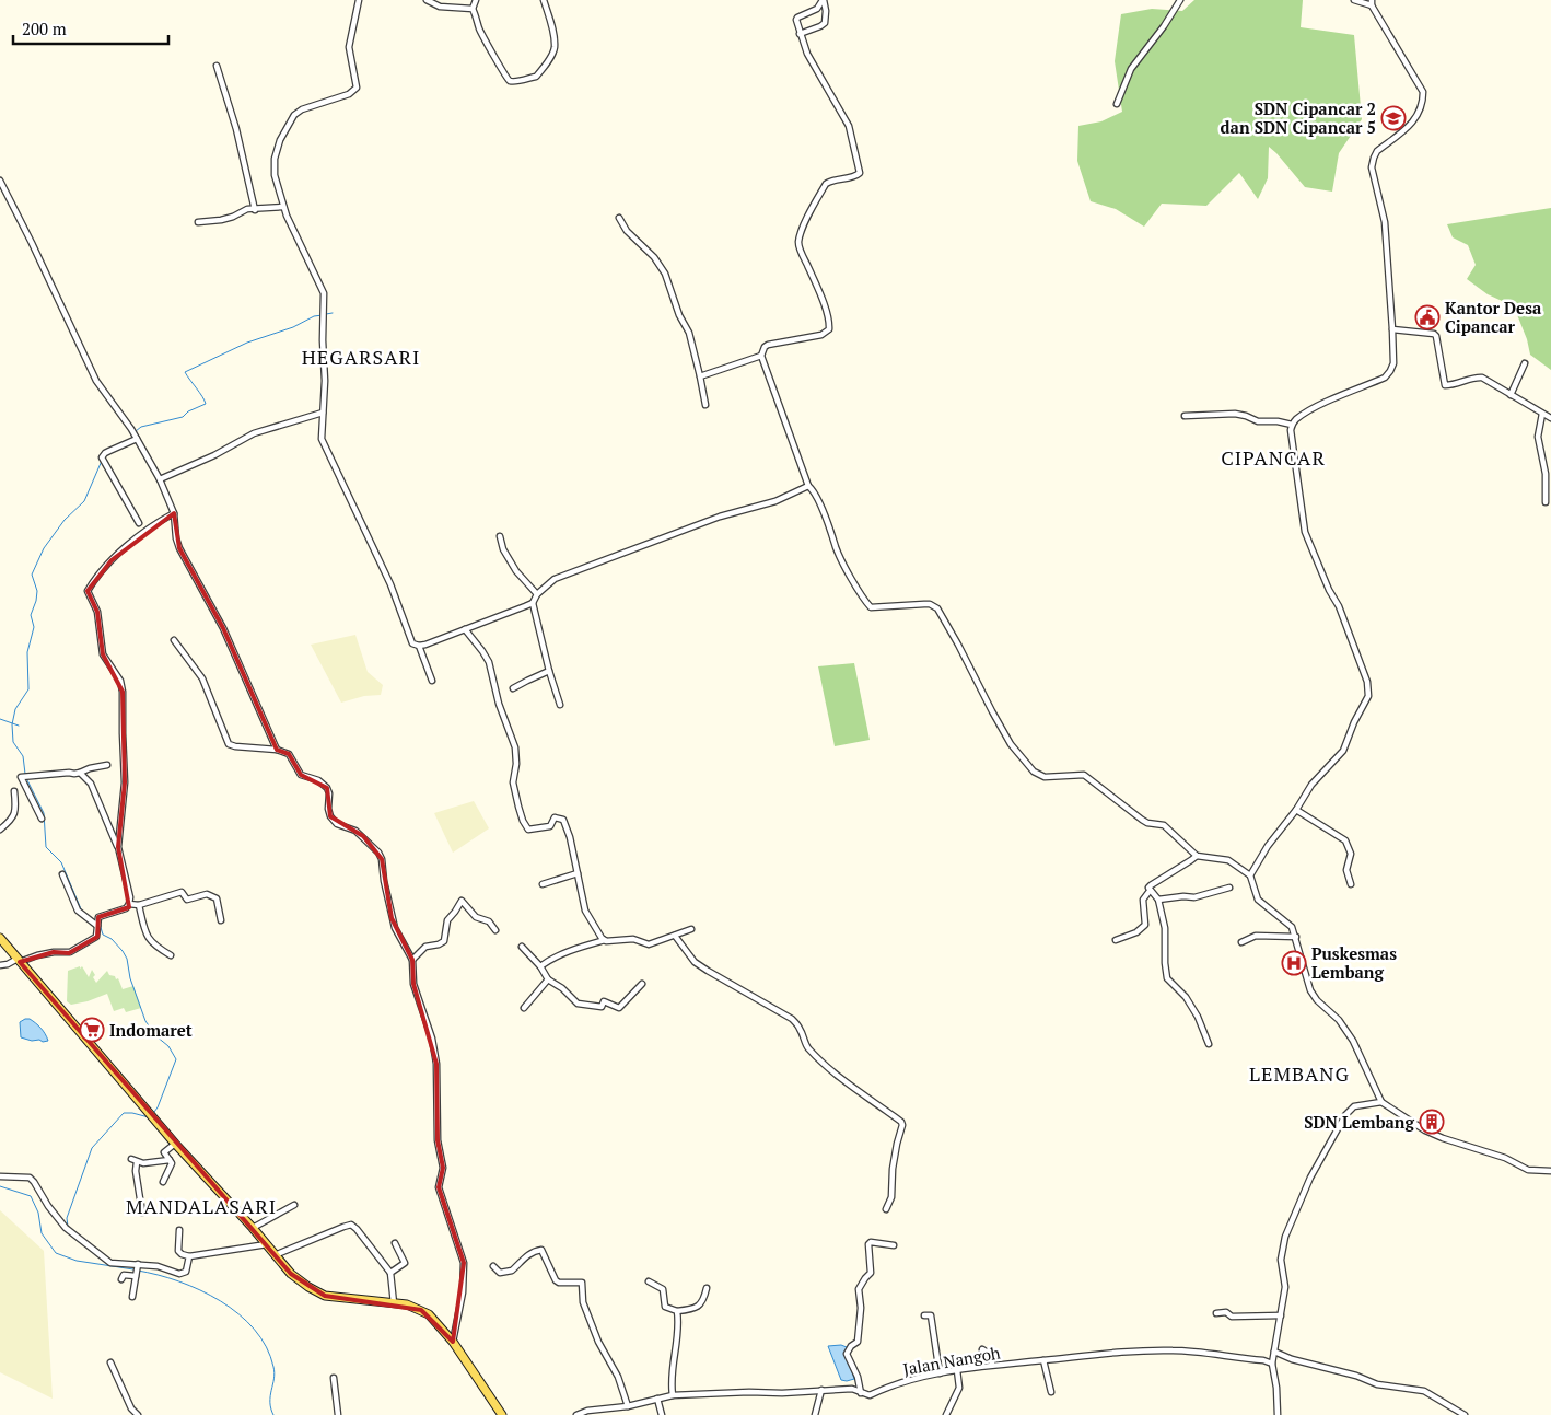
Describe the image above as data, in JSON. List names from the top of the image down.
{
  "streets": {
    "street": ["Jalan Nangoh"]
  },
  "districts": [
    "HEGARSARI",
    "CIPANCAR",
    "LEMBANG",
    "MANDALASARI"
  ],
  "places": {
    "school or university": ["SDN Cipancar 2 dan SDN Cipancar 5"],
    "public building": ["Kantor Desa Cipancar"],
    "hospital": ["Puskesmas Lembang"],
    "supermarket": ["Indomaret"],
    "building": ["SDN Lembang"]
  },
  "scale_bar": "200 m"
}
